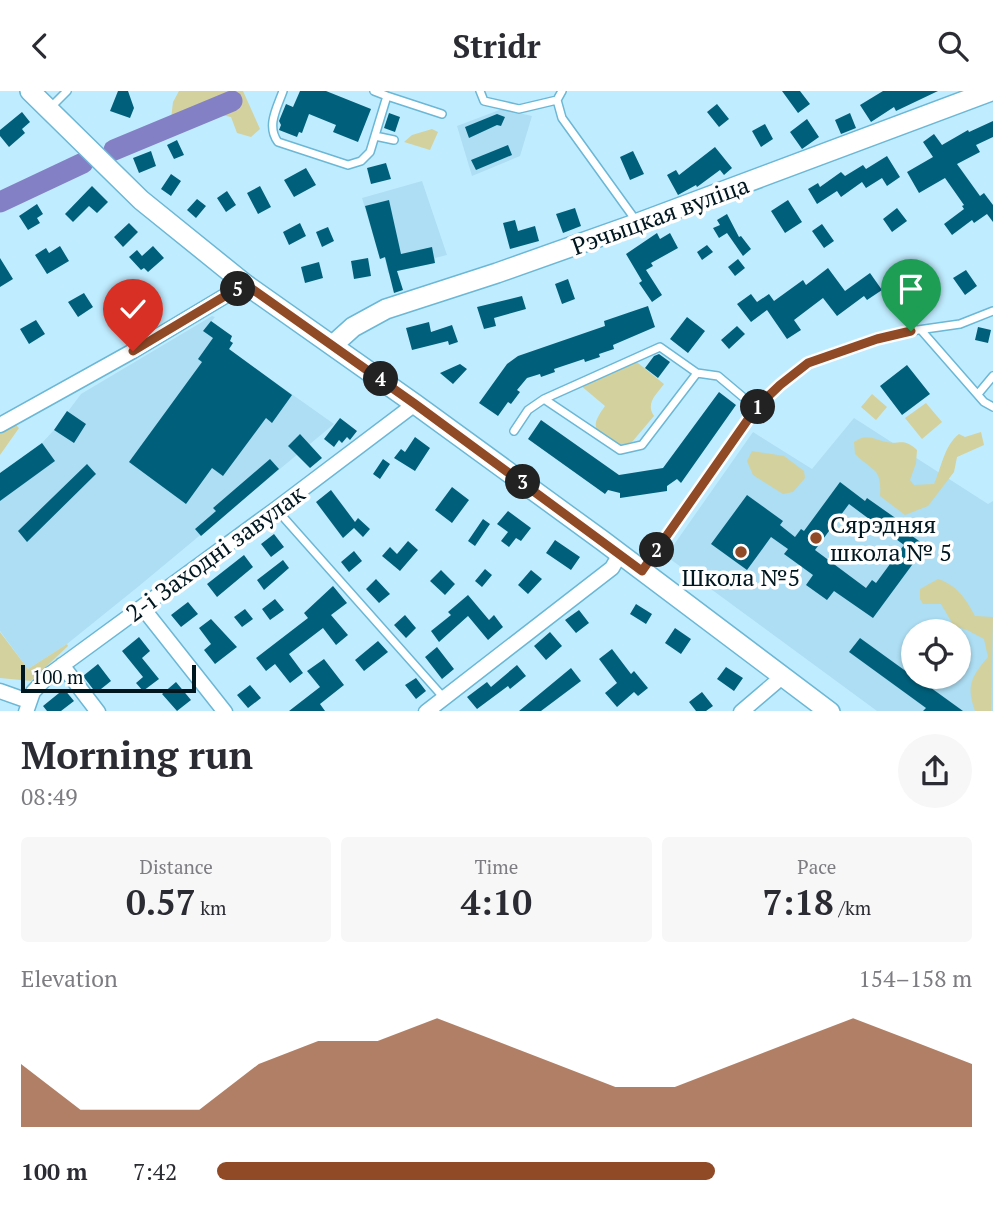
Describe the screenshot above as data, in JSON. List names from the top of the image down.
{
  "streets": {
    "main road": ["Рэчыцкая вуліца"],
    "street": ["2-і Заходні завулак"]
  },
  "places": ["Сярэдняя школа № 5", "Школа №5"],
  "scale_bar": "100 m",
  "page": {
    "header": "Stridr",
    "pins": [
      "5",
      "4",
      "1",
      "3",
      "2"
    ],
    "scale": "100 m",
    "heading": ["Morning run", "08:49"],
    "stats": [
      ["Distance", "0.57 km"],
      ["Time", "4:10"],
      ["Pace", "7:18 /km"]
    ],
    "chart": ["Elevation", "154–158 m"],
    "list": [
      {
        "name": "100 m",
        "note": "7:42"
      }
    ]
  }
}
